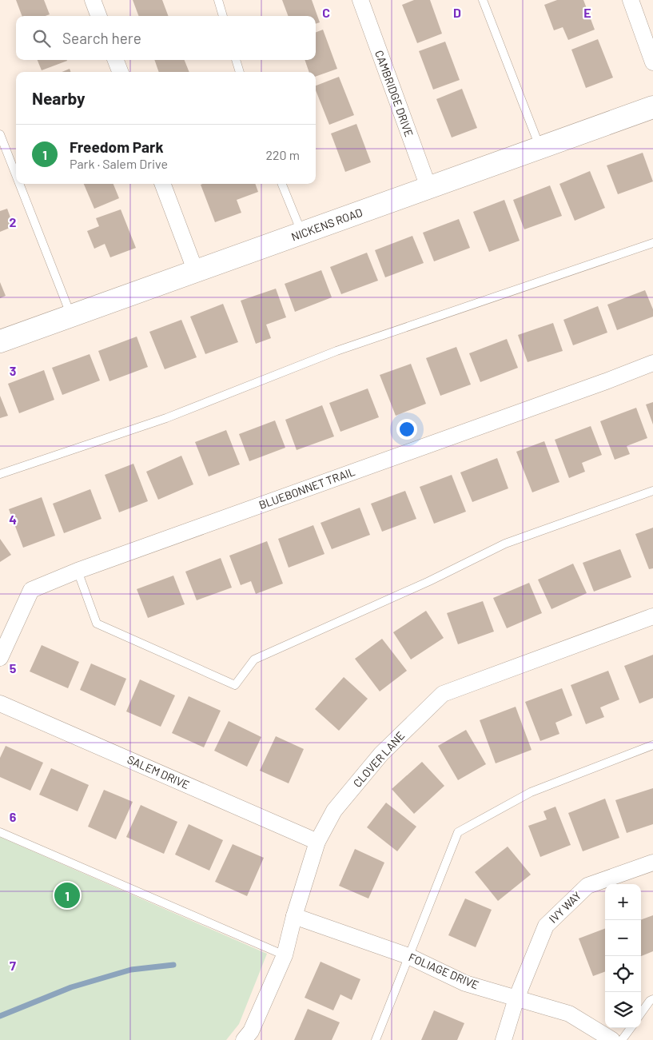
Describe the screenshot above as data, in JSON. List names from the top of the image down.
{
  "streets": {
    "street": [
      "CAMBRIDGE DRIVE",
      "NICKENS ROAD",
      "BLUEBONNET TRAIL",
      "CLOVER LANE",
      "SALEM DRIVE",
      "IVY WAY",
      "FOLIAGE DRIVE"
    ]
  },
  "crossings": [
    ["CAMBRIDGE DRIVE", "NICKENS ROAD"],
    ["CLOVER LANE", "SALEM DRIVE"],
    ["CLOVER LANE", "FOLIAGE DRIVE"],
    ["IVY WAY", "FOLIAGE DRIVE"]
  ],
  "page": {
    "search": "Search here",
    "heading": "Nearby",
    "list": [
      {
        "mark": "1",
        "name": "Freedom Park",
        "note": "Park · Salem Drive",
        "value": "220 m"
      }
    ],
    "pins": "1",
    "map_buttons": ["+", "−"]
  },
  "grid": {
    "columns": ["C", "D", "E"],
    "rows": [
      "2",
      "3",
      "4",
      "5",
      "6",
      "7"
    ]
  }
}
